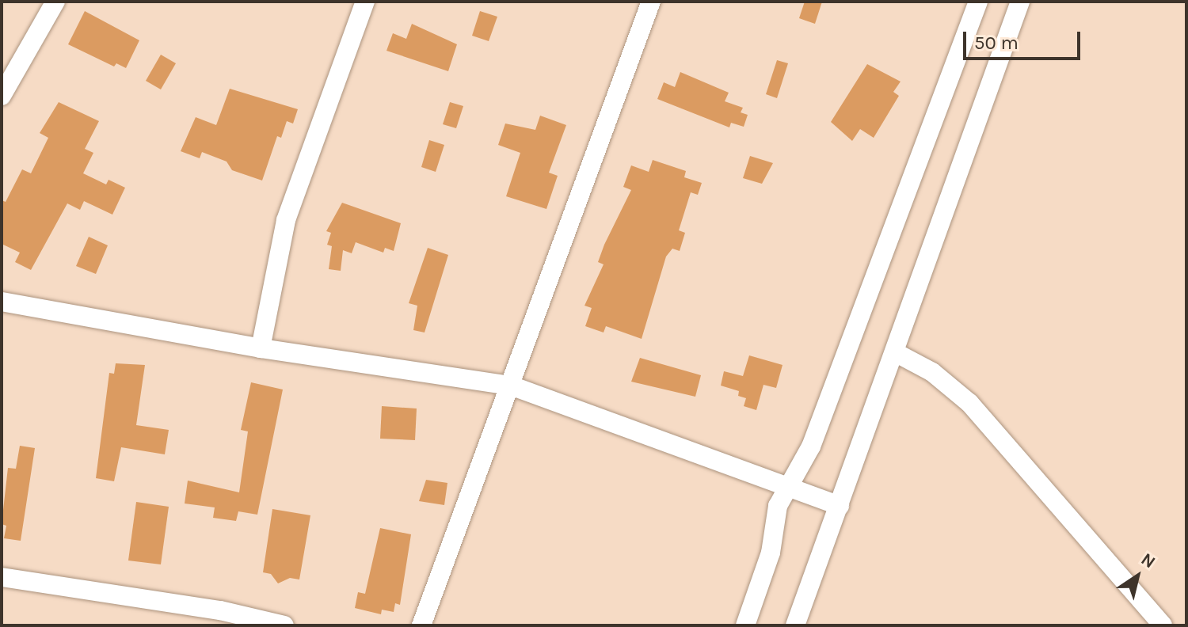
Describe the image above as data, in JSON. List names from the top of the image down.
{
  "scale_bar": "50 m",
  "north": "top right"
}
